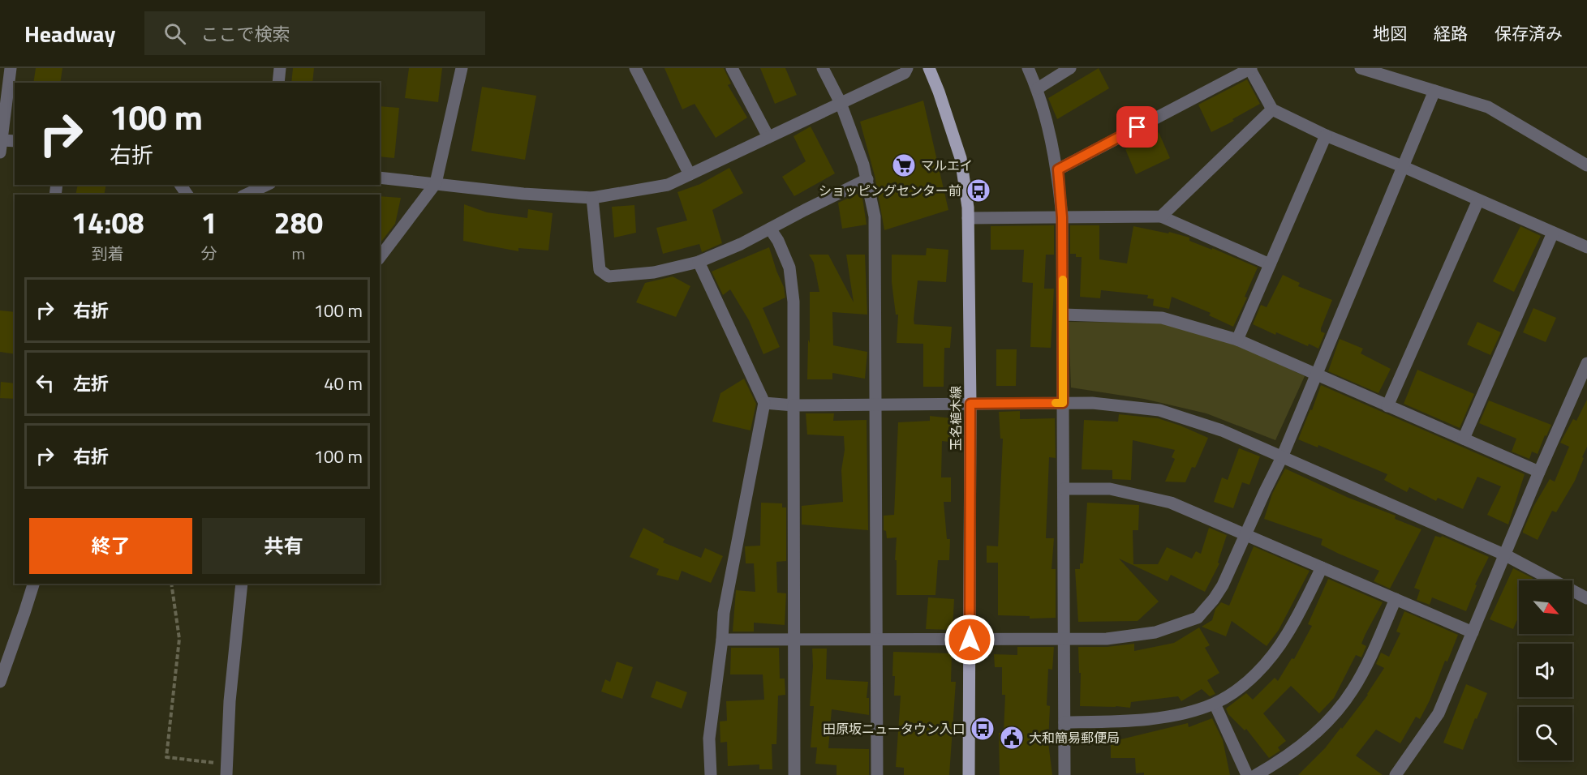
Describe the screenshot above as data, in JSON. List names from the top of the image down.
{
  "streets": {
    "main road": ["玉名植木線"]
  },
  "places": {
    "supermarket": ["マルエイ"],
    "bus stop": ["ショッピングセンター前", "田原坂ニュータウン入口"],
    "public building": ["大和簡易郵便局"]
  },
  "north": "bottom right",
  "page": {
    "header": "Headway",
    "search": "ここで検索",
    "nav": ["地図", "経路", "保存済み"],
    "turn": ["100 m", "右折"],
    "eta": [
      "14:08",
      "到着",
      "1",
      "分",
      "280",
      "m"
    ],
    "list": [
      {
        "name": "右折",
        "value": "100 m"
      },
      {
        "name": "左折",
        "value": "40 m"
      },
      {
        "name": "右折",
        "value": "100 m"
      }
    ],
    "buttons": ["終了", "共有"]
  }
}
